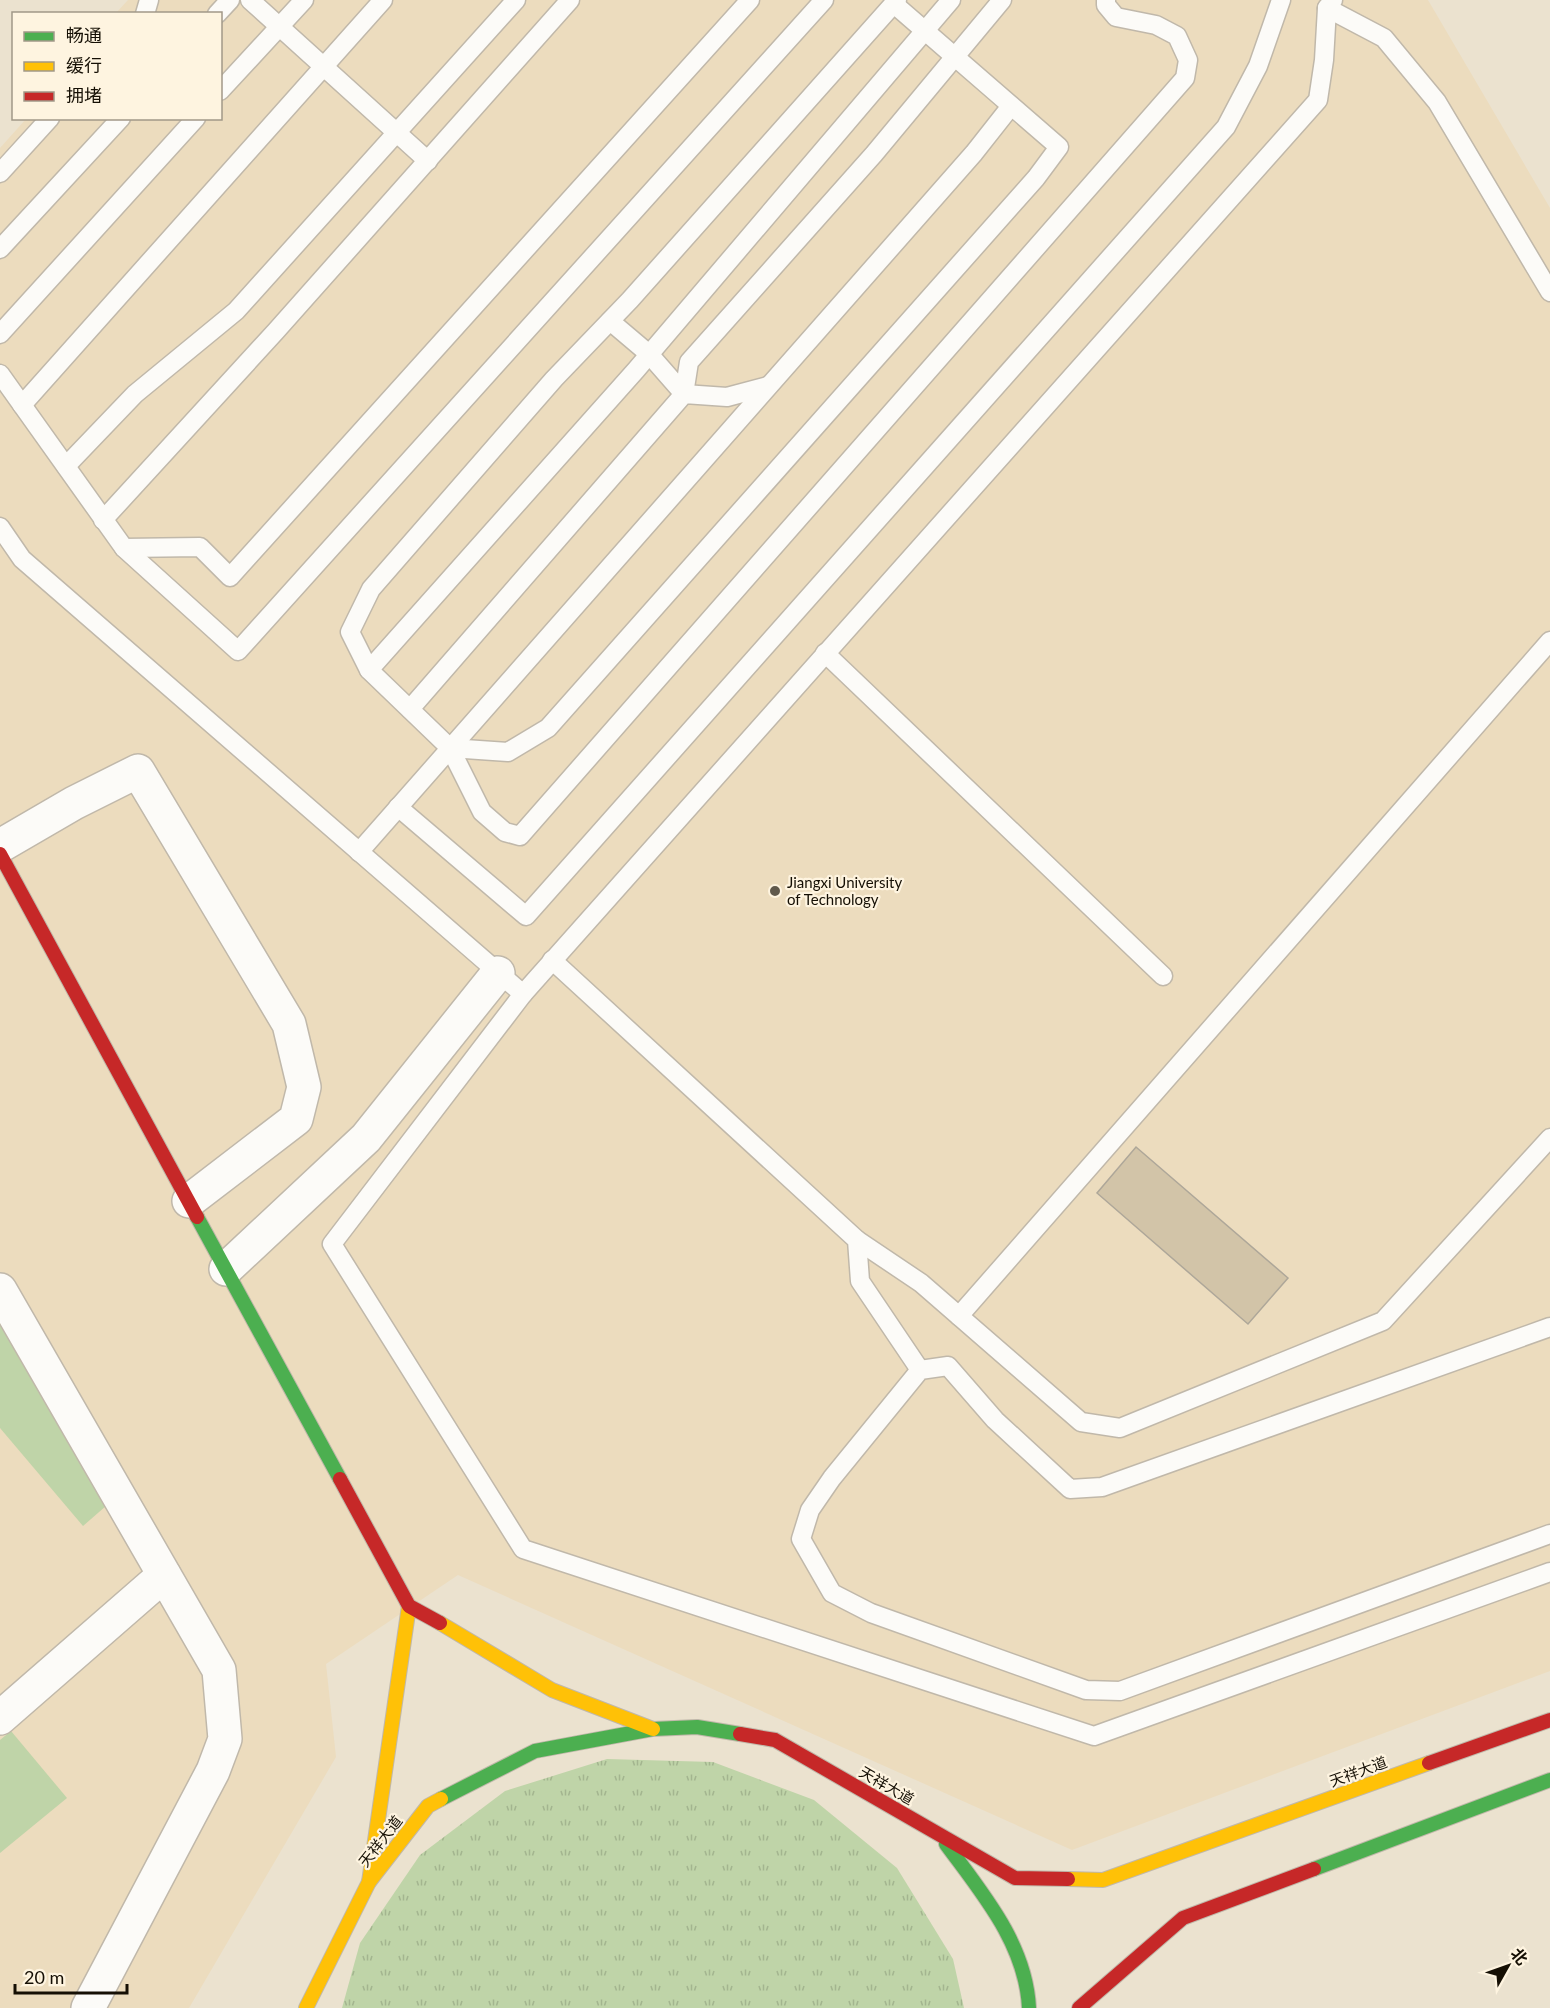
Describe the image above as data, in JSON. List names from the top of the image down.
{
  "streets": {
    "main road": ["天祥大道"]
  },
  "places": ["Jiangxi University of Technology"],
  "legend": ["畅通", "缓行", "拥堵"],
  "scale_bar": "20 m",
  "north": "top right"
}
